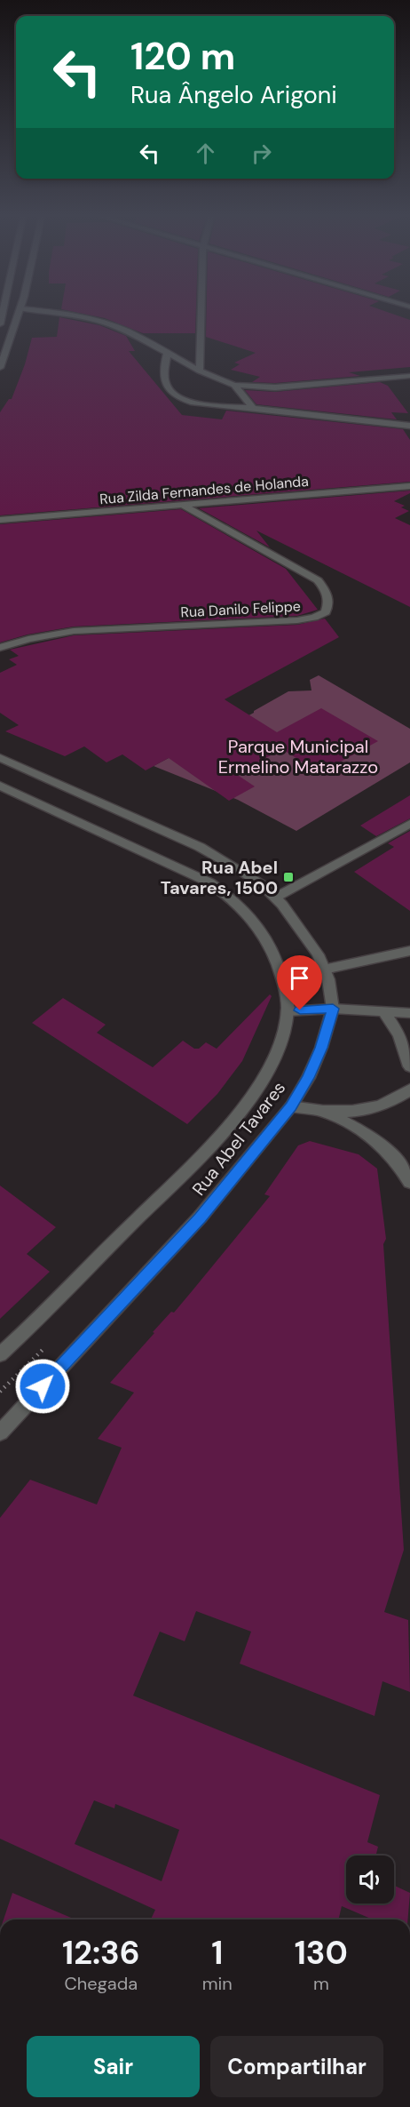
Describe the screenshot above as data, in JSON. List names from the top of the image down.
{
  "streets": {
    "street": ["Rua Zilda Fernandes de Holanda", "Rua Danilo Felippe", "Rua Abel Tavares"]
  },
  "crossings": [
    ["Rua Zilda Fernandes de Holanda", "Rua Danilo Felippe"]
  ],
  "parks": ["Parque Municipal Ermelino Matarazzo"],
  "places": {
    "transit": ["Rua Abel Tavares, 1500"]
  },
  "page": {
    "turn": ["120 m", "Rua Ângelo Arigoni"],
    "eta": [
      "12:36",
      "Chegada",
      "1",
      "min",
      "130",
      "m"
    ],
    "buttons": ["Sair", "Compartilhar"]
  }
}
